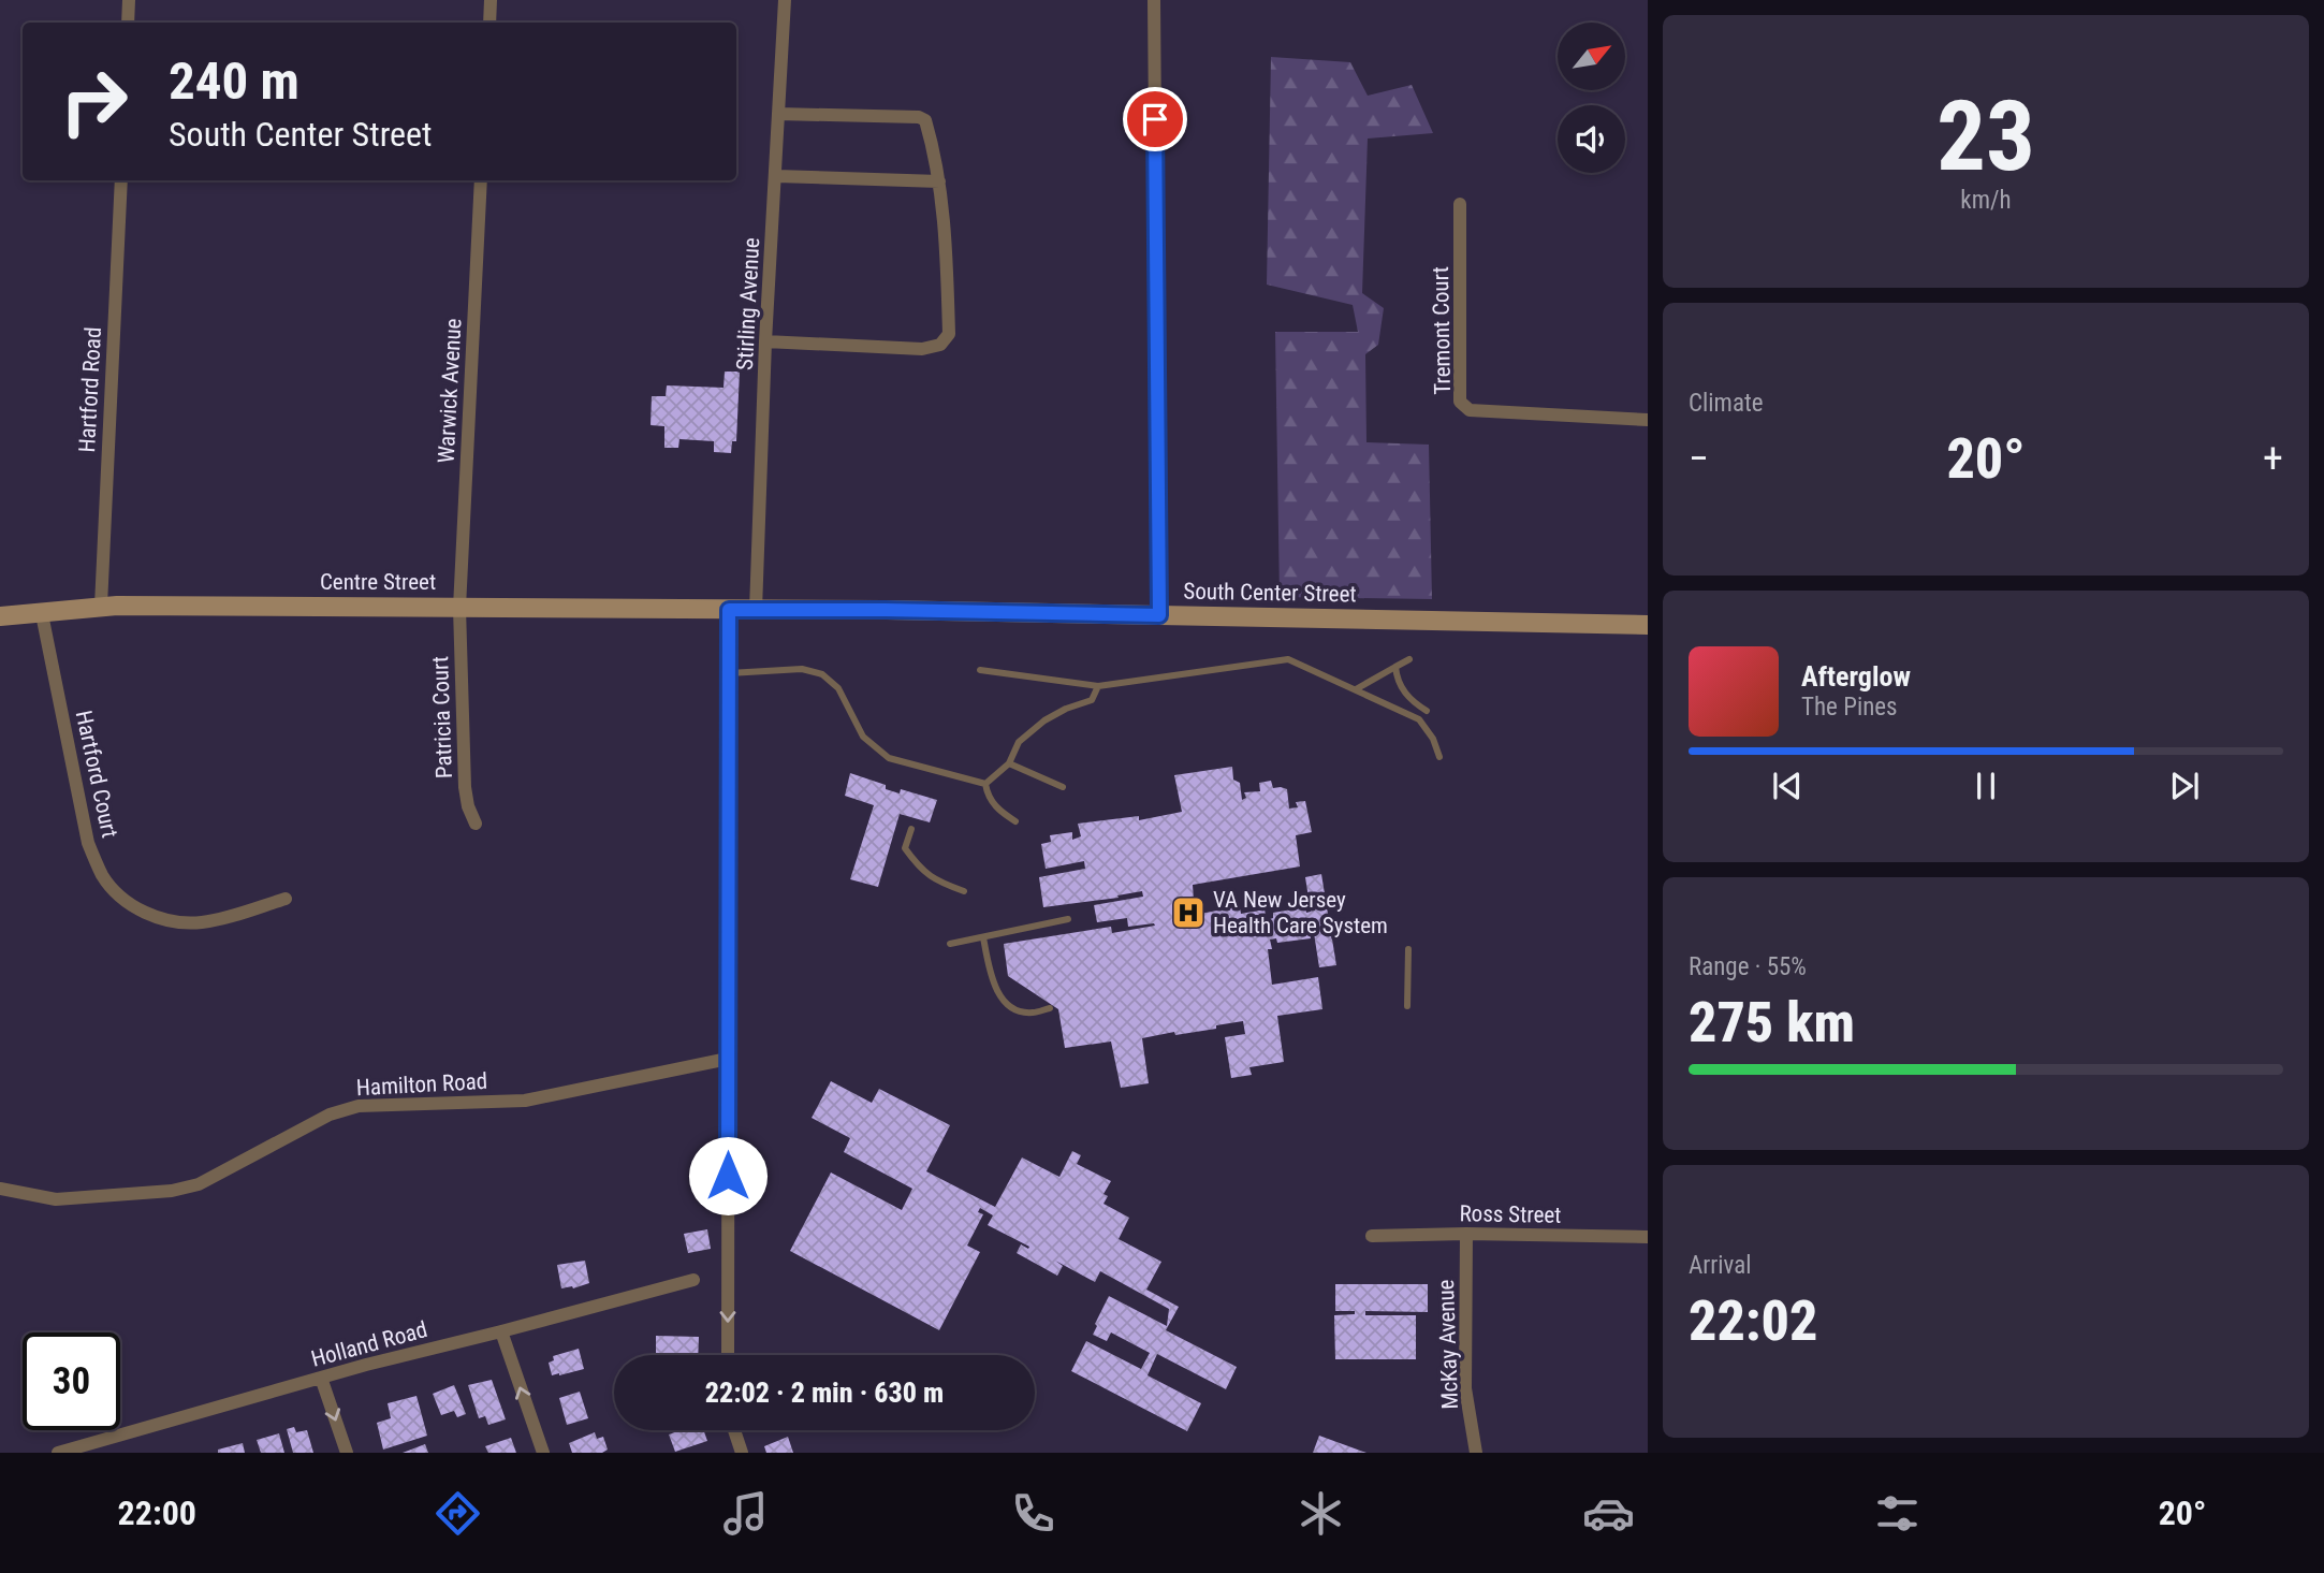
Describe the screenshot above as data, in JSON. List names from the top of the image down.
{
  "streets": {
    "main road": ["Centre Street", "South Center Street"],
    "street": [
      "Stirling Avenue",
      "Tremont Court",
      "Hartford Road",
      "Warwick Avenue",
      "Patricia Court",
      "Hartford Court",
      "Hamilton Road",
      "Ross Street",
      "Holland Road",
      "McKay Avenue"
    ]
  },
  "crossings": [
    ["Stirling Avenue", "Centre Street"],
    ["Stirling Avenue", "South Center Street"],
    ["Hartford Road", "Centre Street"],
    ["Warwick Avenue", "Centre Street"],
    ["Warwick Avenue", "Patricia Court"],
    ["Centre Street", "South Center Street"],
    ["Centre Street", "Patricia Court"],
    ["Centre Street", "Hartford Court"],
    ["Ross Street", "McKay Avenue"]
  ],
  "places": {
    "hospital": ["VA New Jersey Health Care System"]
  },
  "north": "top right",
  "page": {
    "tile": [
      ["23", "km/h"],
      "Climate",
      ["Range · 55%", "275 km"],
      ["Arrival", "22:02"]
    ],
    "turn": ["240 m", "South Center Street"],
    "heat": ["−", "20°", "+"],
    "song": ["Afterglow", "The Pines"],
    "limit": "30",
    "trip": "22:02 · 2 min · 630 m",
    "tabs": ["22:00", "20°"]
  }
}
